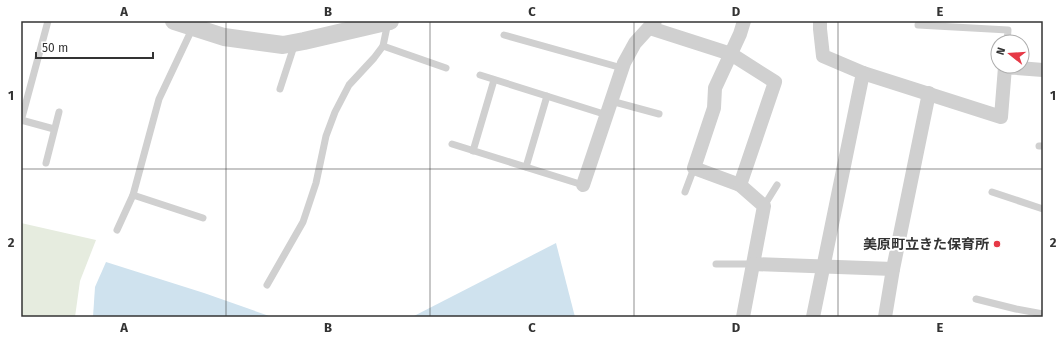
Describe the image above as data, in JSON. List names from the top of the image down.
{
  "places": ["美原町立きた保育所"],
  "scale_bar": "50 m",
  "north": "left",
  "grid": {
    "columns": [
      "A",
      "B",
      "C",
      "D",
      "E"
    ],
    "rows": ["1", "2"]
  }
}
